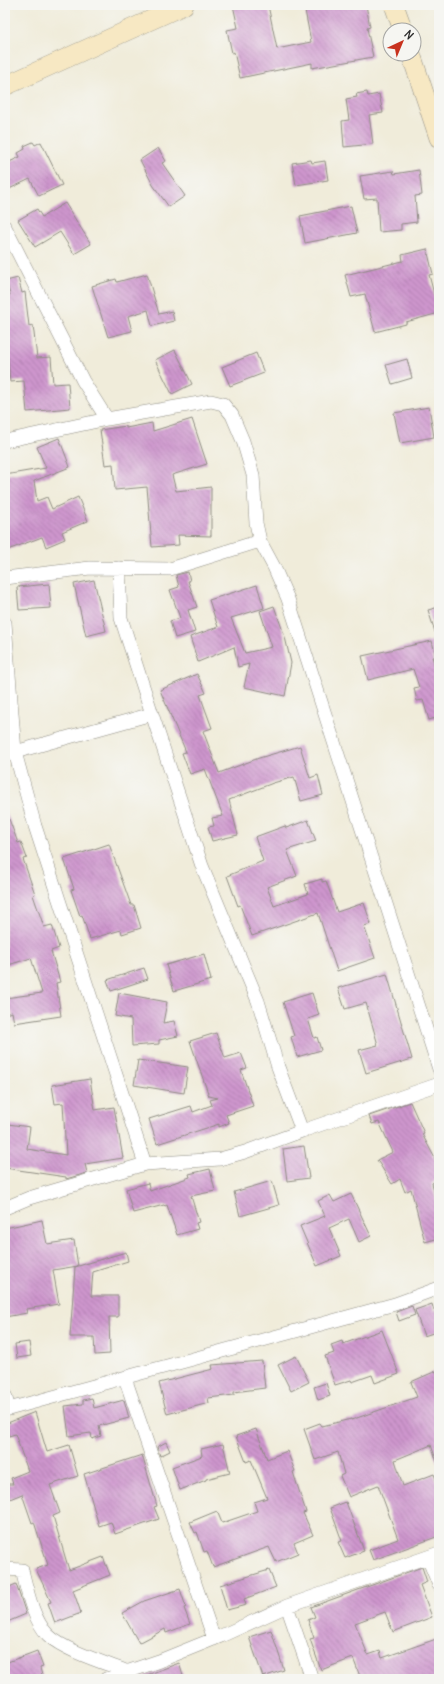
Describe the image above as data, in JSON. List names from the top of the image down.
{
  "north": "top right"
}
